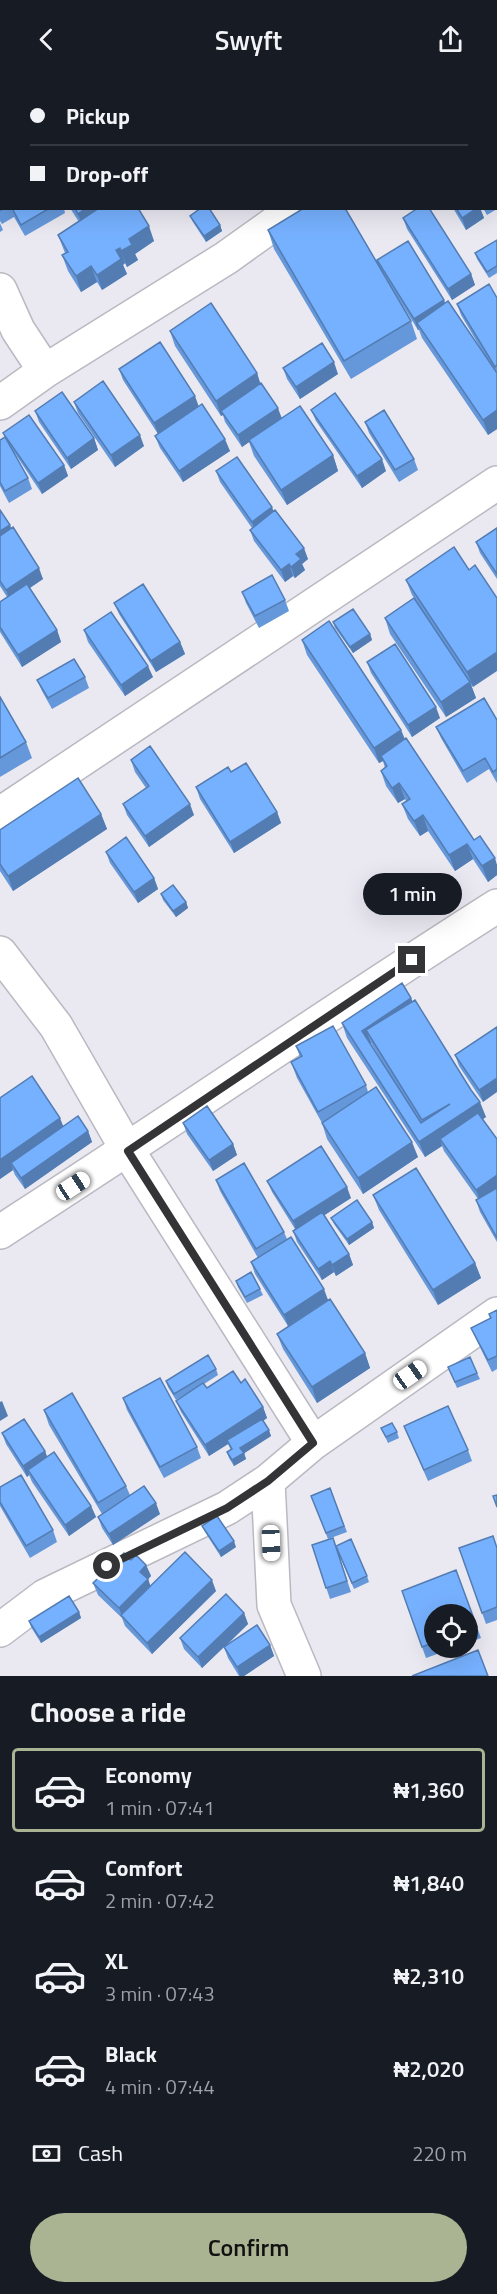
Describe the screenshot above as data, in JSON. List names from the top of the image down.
{
  "page": {
    "header": "Swyft",
    "banner": ["Pickup", "Drop-off"],
    "bubble": "1 min",
    "heading": "Choose a ride",
    "list": [
      {
        "name": "Economy",
        "note": "1 min · 07:41",
        "value": "₦1,360"
      },
      {
        "name": "Comfort",
        "note": "2 min · 07:42",
        "value": "₦1,840"
      },
      {
        "name": "XL",
        "note": "3 min · 07:43",
        "value": "₦2,310"
      },
      {
        "name": "Black",
        "note": "4 min · 07:44",
        "value": "₦2,020"
      }
    ],
    "pay": ["Cash", "220 m"],
    "buttons": "Confirm"
  }
}
